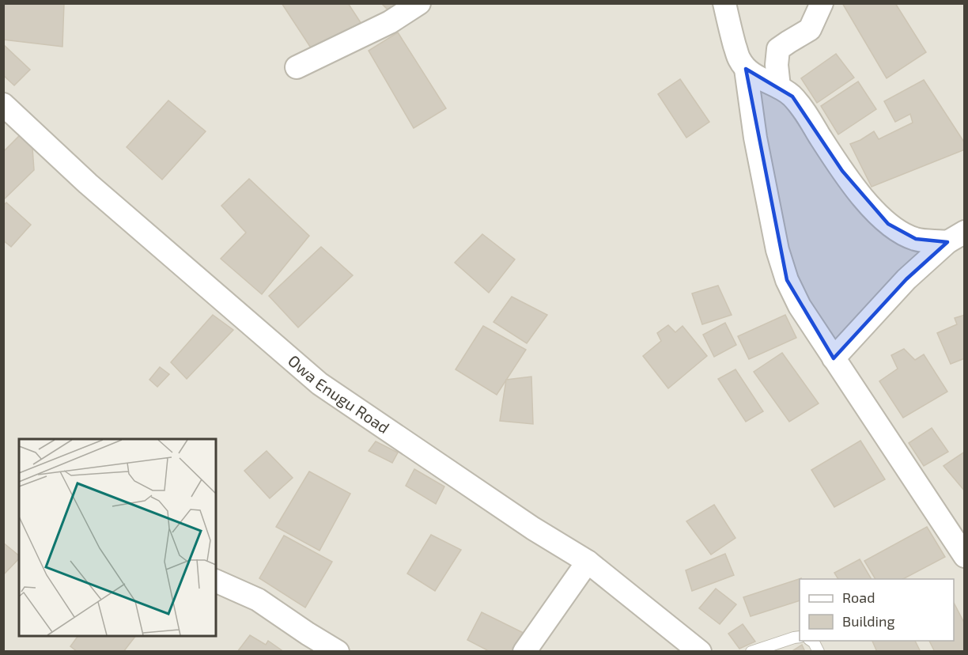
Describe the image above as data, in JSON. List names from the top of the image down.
{
  "streets": {
    "street": ["Owa Enugu Road"]
  },
  "legend": ["Road", "Building"]
}
